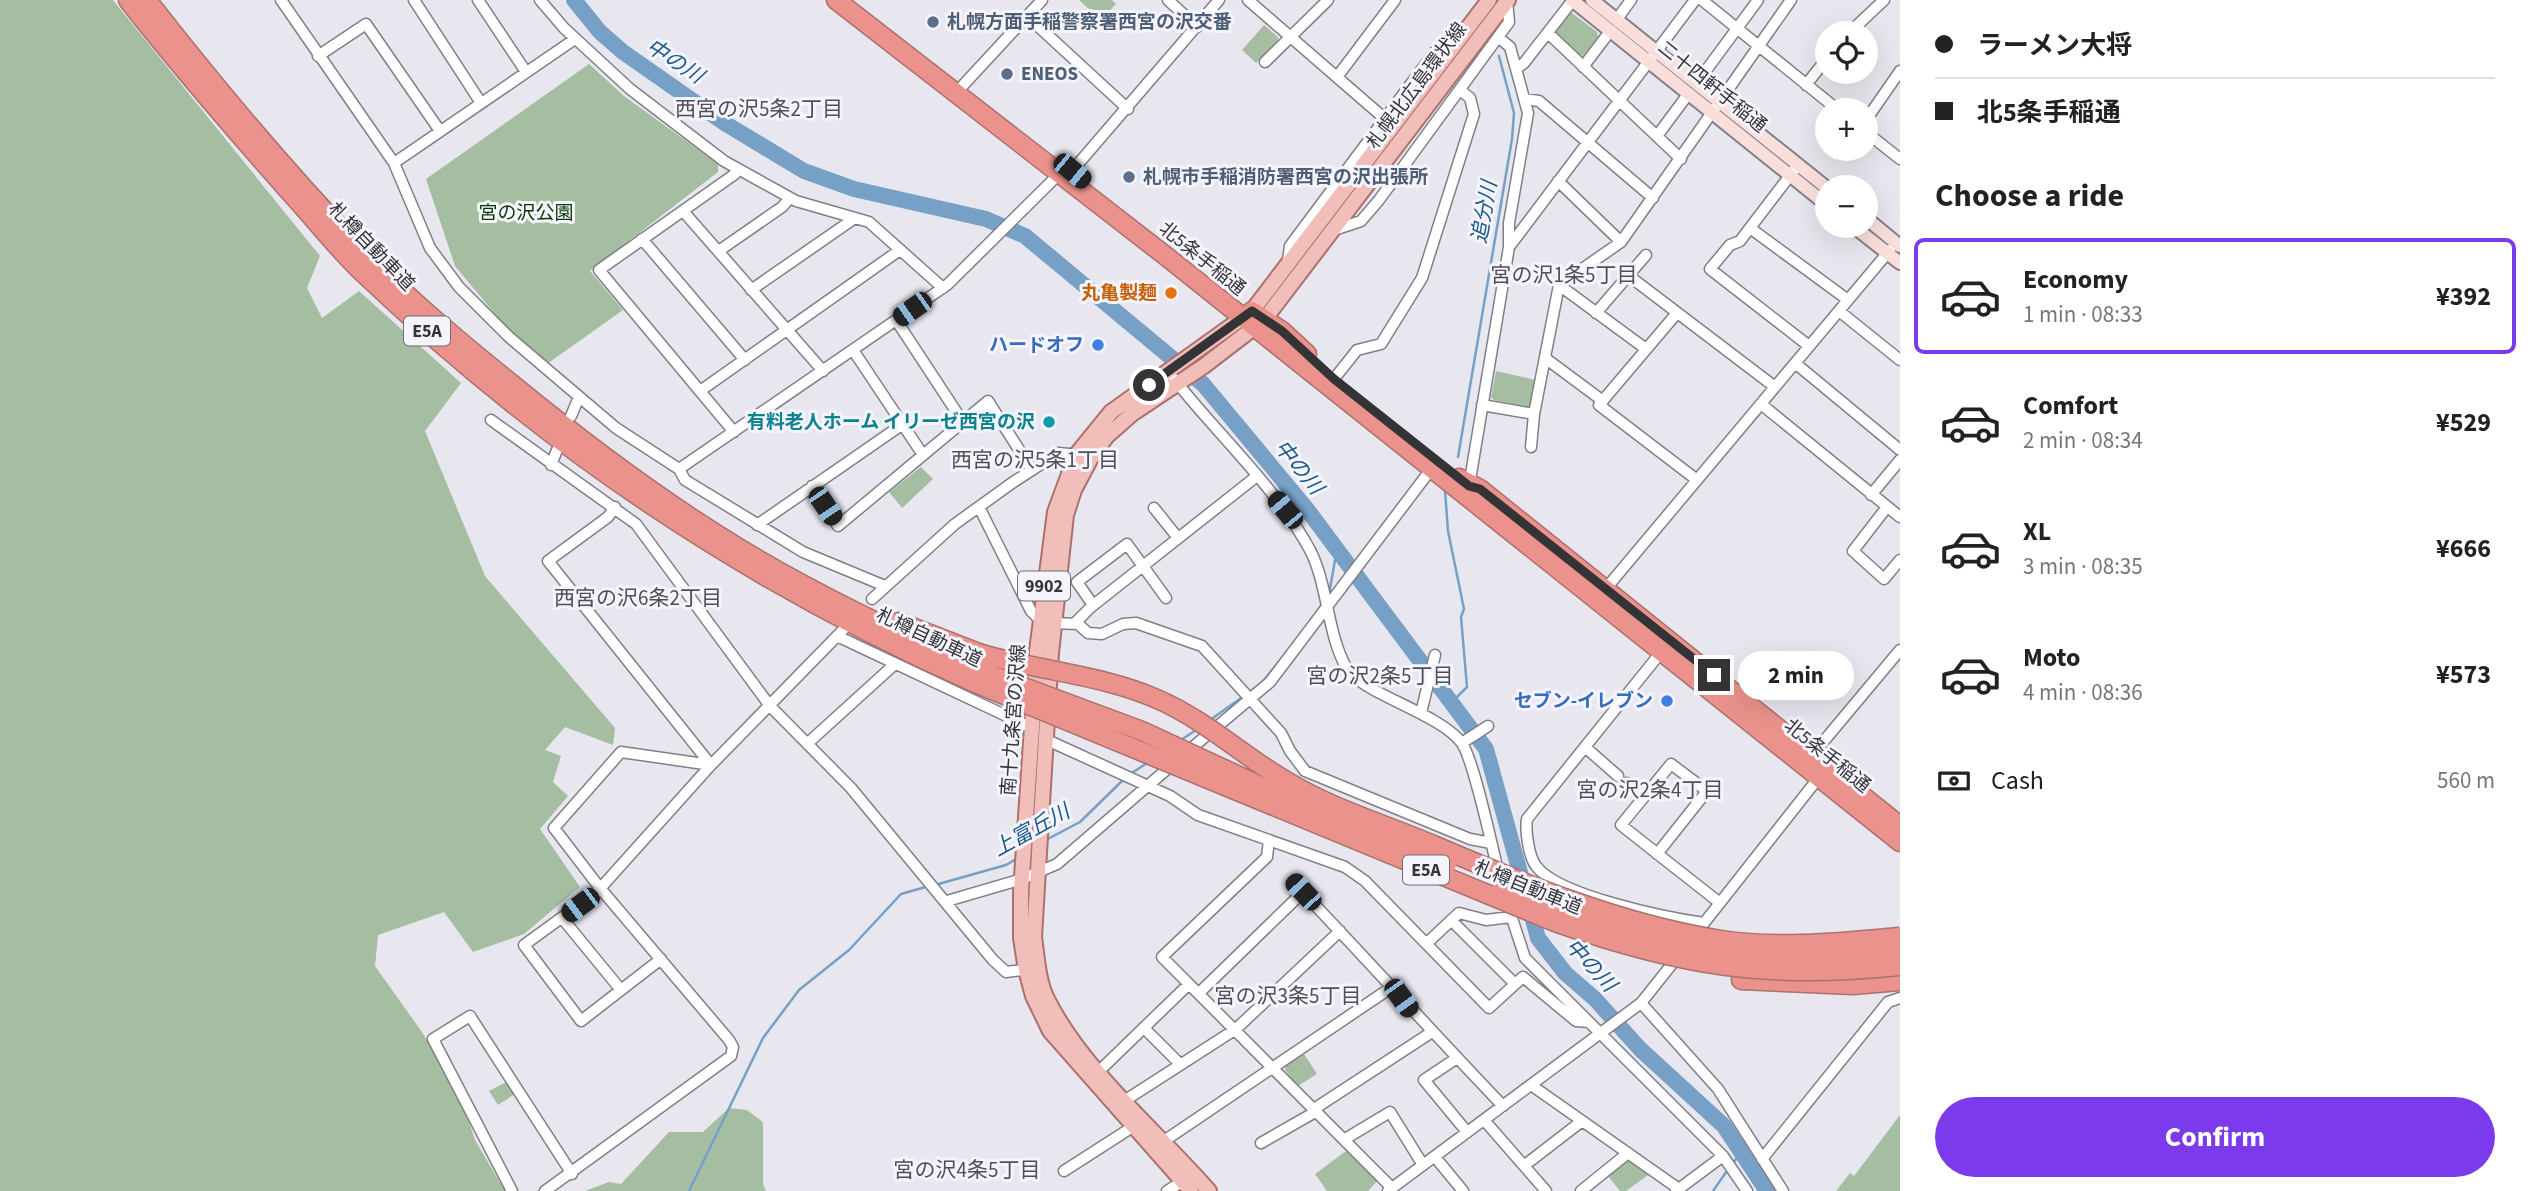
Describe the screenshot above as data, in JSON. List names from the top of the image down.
{
  "streets": {
    "highway": ["札樽自動車道", "北5条手稲通", "E5A"],
    "main road": ["札幌北広島環状線", "9902", "南十九条宮の沢線"],
    "street": ["二十四軒手稲通"]
  },
  "crossings": [
    ["札幌北広島環状線", "北5条手稲通"],
    ["札幌北広島環状線", "南十九条宮の沢線"],
    ["北5条手稲通", "南十九条宮の沢線"]
  ],
  "districts": [
    "西宮の沢5条2丁目",
    "宮の沢1条5丁目",
    "西宮の沢5条1丁目",
    "西宮の沢6条2丁目",
    "宮の沢2条5丁目",
    "宮の沢2条4丁目",
    "宮の沢3条5丁目",
    "宮の沢4条5丁目"
  ],
  "water": ["中の川", "追分川", "上富丘川"],
  "parks": ["宮の沢公園"],
  "places": [
    "札幌方面手稲警察署西宮の沢交番",
    "ENEOS",
    "札幌市手稲消防署西宮の沢出張所",
    "丸亀製麺",
    "ハードオフ",
    "有料老人ホーム イリーゼ西宮の沢",
    "セブン-イレブン"
  ],
  "page": {
    "banner": ["ラーメン大将", "北5条手稲通"],
    "map_buttons": ["+", "−"],
    "heading": "Choose a ride",
    "list": [
      {
        "name": "Economy",
        "note": "1 min · 08:33",
        "value": "¥392"
      },
      {
        "name": "Comfort",
        "note": "2 min · 08:34",
        "value": "¥529"
      },
      {
        "name": "XL",
        "note": "3 min · 08:35",
        "value": "¥666"
      },
      {
        "name": "Moto",
        "note": "4 min · 08:36",
        "value": "¥573"
      }
    ],
    "bubble": "2 min",
    "pay": ["Cash", "560 m"],
    "buttons": "Confirm"
  }
}
